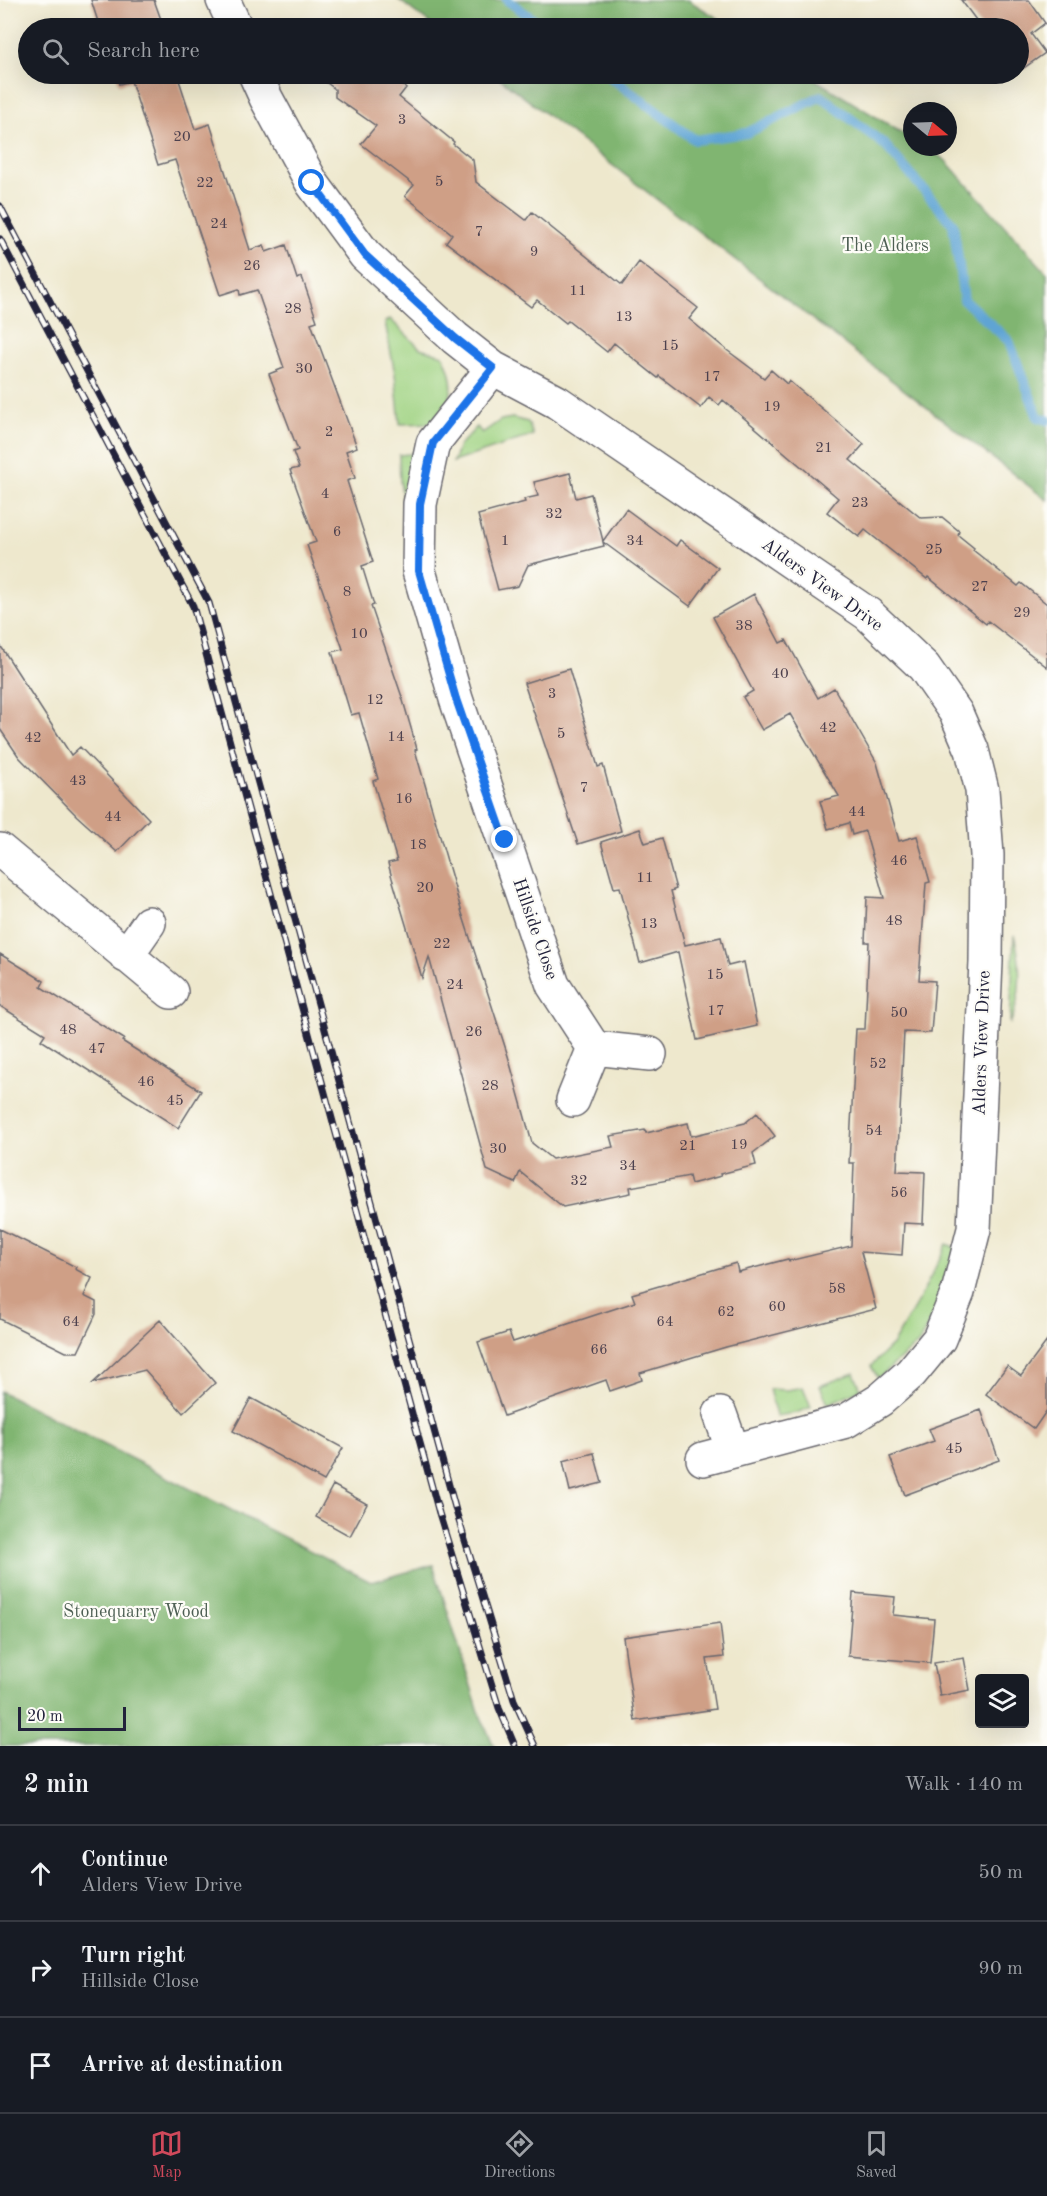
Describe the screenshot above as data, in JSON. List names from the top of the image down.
{
  "streets": {
    "street": ["Alders View Drive", "Hillside Close"]
  },
  "crossings": [
    ["Alders View Drive", "Hillside Close"]
  ],
  "parks": ["The Alders", "Stonequarry Wood"],
  "house_numbers": [
    "3",
    "20",
    "5",
    "22",
    "24",
    "7",
    "9",
    "26",
    "11",
    "28",
    "13",
    "15",
    "30",
    "17",
    "19",
    "2",
    "21",
    "4",
    "23",
    "32",
    "6",
    "1",
    "34",
    "25",
    "27",
    "8",
    "29",
    "38",
    "10",
    "40",
    "3",
    "12",
    "42",
    "5",
    "14",
    "42",
    "43",
    "7",
    "16",
    "44",
    "44",
    "18",
    "46",
    "11",
    "20",
    "48",
    "13",
    "22",
    "15",
    "24",
    "17",
    "50",
    "48",
    "26",
    "47",
    "52",
    "46",
    "28",
    "45",
    "54",
    "19",
    "21",
    "30",
    "34",
    "32",
    "56",
    "58",
    "60",
    "62",
    "64",
    "64",
    "66",
    "45"
  ],
  "scale_bar": "20 m",
  "north": "right",
  "page": {
    "search": "Search here",
    "scale": "20 m",
    "heading": ["2 min", "Walk · 140 m"],
    "list": [
      ["Continue", "Alders View Drive", "50 m"],
      ["Turn right", "Hillside Close", "90 m"],
      "Arrive at destination"
    ],
    "nav": ["Map", "Directions", "Saved"]
  }
}
